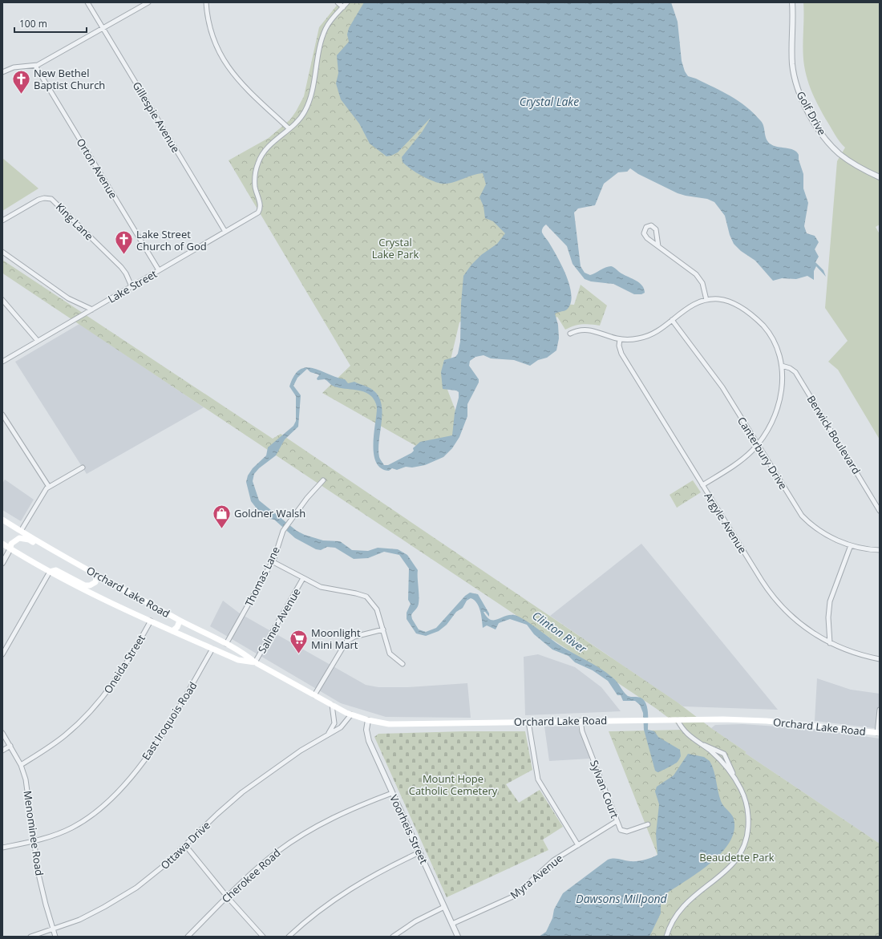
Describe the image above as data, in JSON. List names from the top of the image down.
{
  "streets": {
    "main road": ["Orchard Lake Road"],
    "street": [
      "Golf Drive",
      "Gillespie Avenue",
      "Orton Avenue",
      "King Lane",
      "Lake Street",
      "Berwick Boulevard",
      "Canterbury Drive",
      "Argyle Avenue",
      "Thomas Lane",
      "Salmer Avenue",
      "Oneida Street",
      "East Iroquois Road",
      "Sylvan Court",
      "Voorheis Street",
      "Menominee Road",
      "Ottawa Drive",
      "Cherokee Road",
      "Myra Avenue"
    ]
  },
  "crossings": [
    ["Gillespie Avenue", "Lake Street"],
    ["Orton Avenue", "Lake Street"],
    ["King Lane", "Lake Street"],
    ["Thomas Lane", "Orchard Lake Road"],
    ["Orchard Lake Road", "Salmer Avenue"],
    ["Orchard Lake Road", "Oneida Street"],
    ["Orchard Lake Road", "East Iroquois Road"],
    ["Orchard Lake Road", "Sylvan Court"],
    ["Orchard Lake Road", "Voorheis Street"],
    ["Orchard Lake Road", "Ottawa Drive"],
    ["Oneida Street", "Menominee Road"],
    ["East Iroquois Road", "Menominee Road"],
    ["Sylvan Court", "Myra Avenue"],
    ["Voorheis Street", "Cherokee Road"],
    ["Voorheis Street", "Myra Avenue"],
    ["Menominee Road", "Ottawa Drive"]
  ],
  "water": ["Crystal Lake", "Clinton River", "Dawsons Millpond"],
  "parks": ["Crystal Lake Park", "Mount Hope Catholic Cemetery", "Beaudette Park"],
  "places": {
    "church": ["New Bethel Baptist Church", "Lake Street Church of God"],
    "shop": ["Goldner Walsh"],
    "supermarket": ["Moonlight Mini Mart"]
  },
  "scale_bar": "100 m"
}
